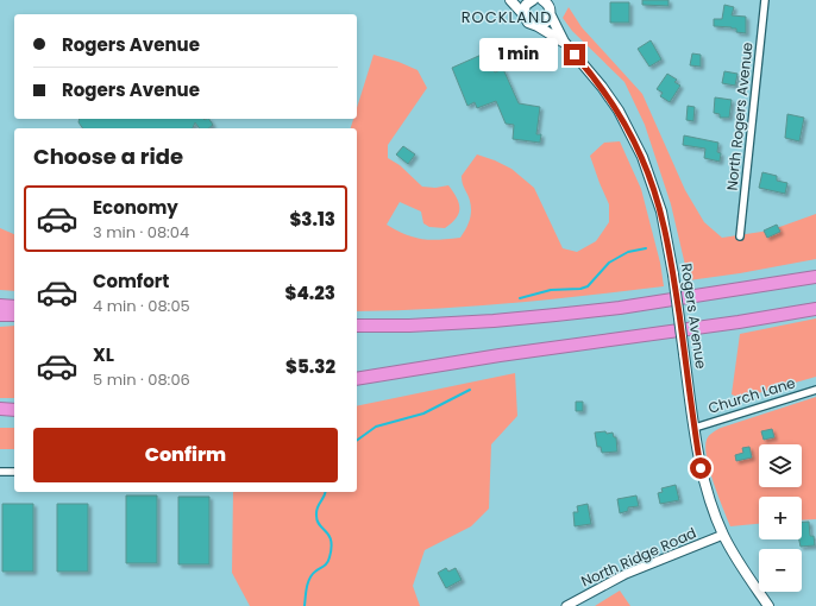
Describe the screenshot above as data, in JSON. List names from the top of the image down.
{
  "streets": {
    "main road": ["Rogers Avenue"],
    "street": ["North Rogers Avenue", "Church Lane", "North Ridge Road"]
  },
  "crossings": [
    ["Rogers Avenue", "Church Lane"],
    ["Rogers Avenue", "North Ridge Road"]
  ],
  "districts": ["ROCKLAND"],
  "page": {
    "banner": ["Rogers Avenue", "Rogers Avenue"],
    "bubble": "1 min",
    "heading": "Choose a ride",
    "list": [
      {
        "name": "Economy",
        "note": "3 min · 08:04",
        "value": "$3.13"
      },
      {
        "name": "Comfort",
        "note": "4 min · 08:05",
        "value": "$4.23"
      },
      {
        "name": "XL",
        "note": "5 min · 08:06",
        "value": "$5.32"
      }
    ],
    "buttons": "Confirm",
    "map_buttons": ["+", "−"]
  }
}
